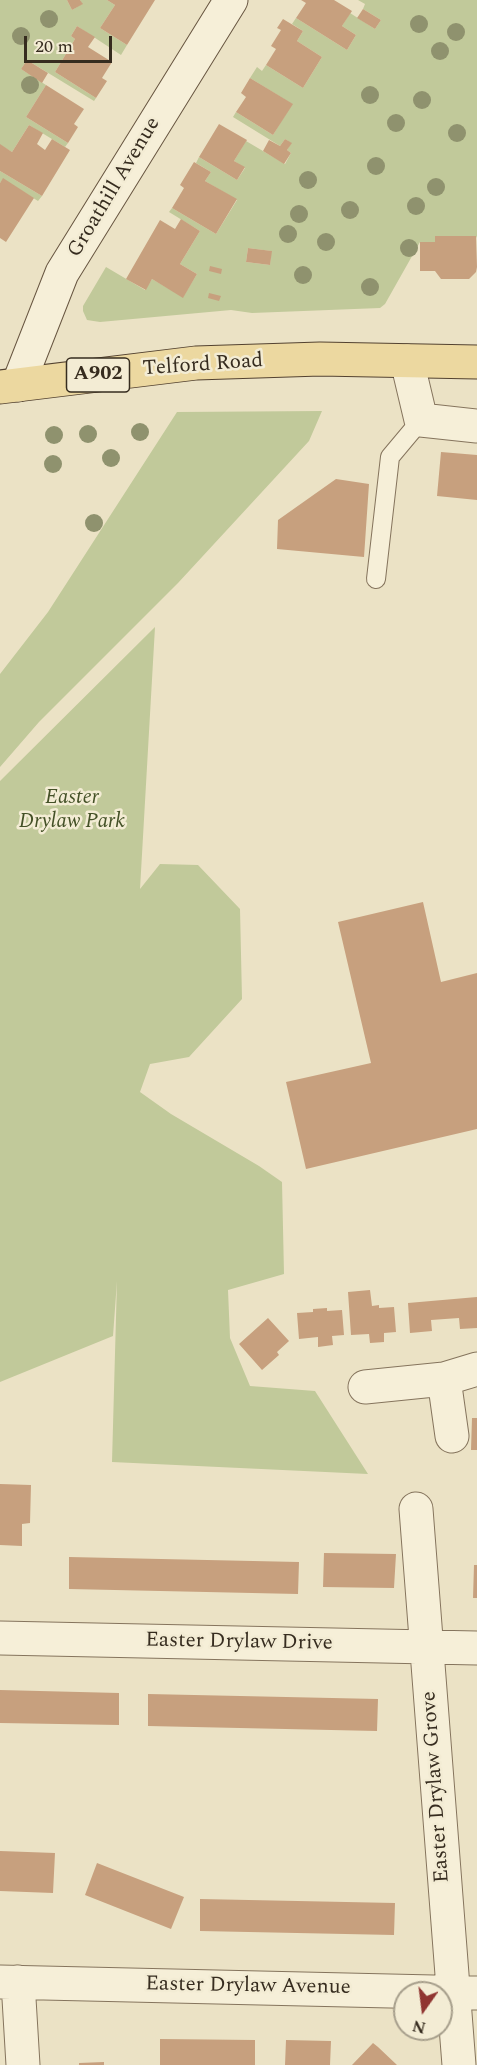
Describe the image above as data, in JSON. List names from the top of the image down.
{
  "streets": {
    "main road": ["Telford Road", "A902"],
    "street": [
      "Groathill Avenue",
      "Easter Drylaw Drive",
      "Easter Drylaw Grove",
      "Easter Drylaw Avenue"
    ]
  },
  "crossings": [
    ["Groathill Avenue", "Telford Road"],
    ["Easter Drylaw Drive", "Easter Drylaw Grove"],
    ["Easter Drylaw Grove", "Easter Drylaw Avenue"]
  ],
  "parks": ["Easter Drylaw Park"],
  "scale_bar": "20 m",
  "north": "bottom"
}
